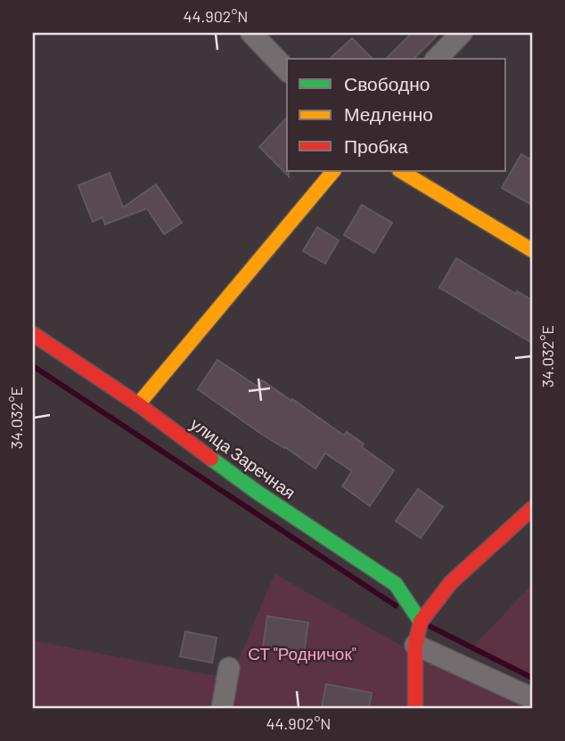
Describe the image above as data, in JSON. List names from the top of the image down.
{
  "streets": {
    "street": ["улица Заречная"]
  },
  "parks": ["СТ \"Родничок\""],
  "legend": ["Свободно", "Медленно", "Пробка"],
  "coordinates": ["44.902°N", "34.032°E"]
}
